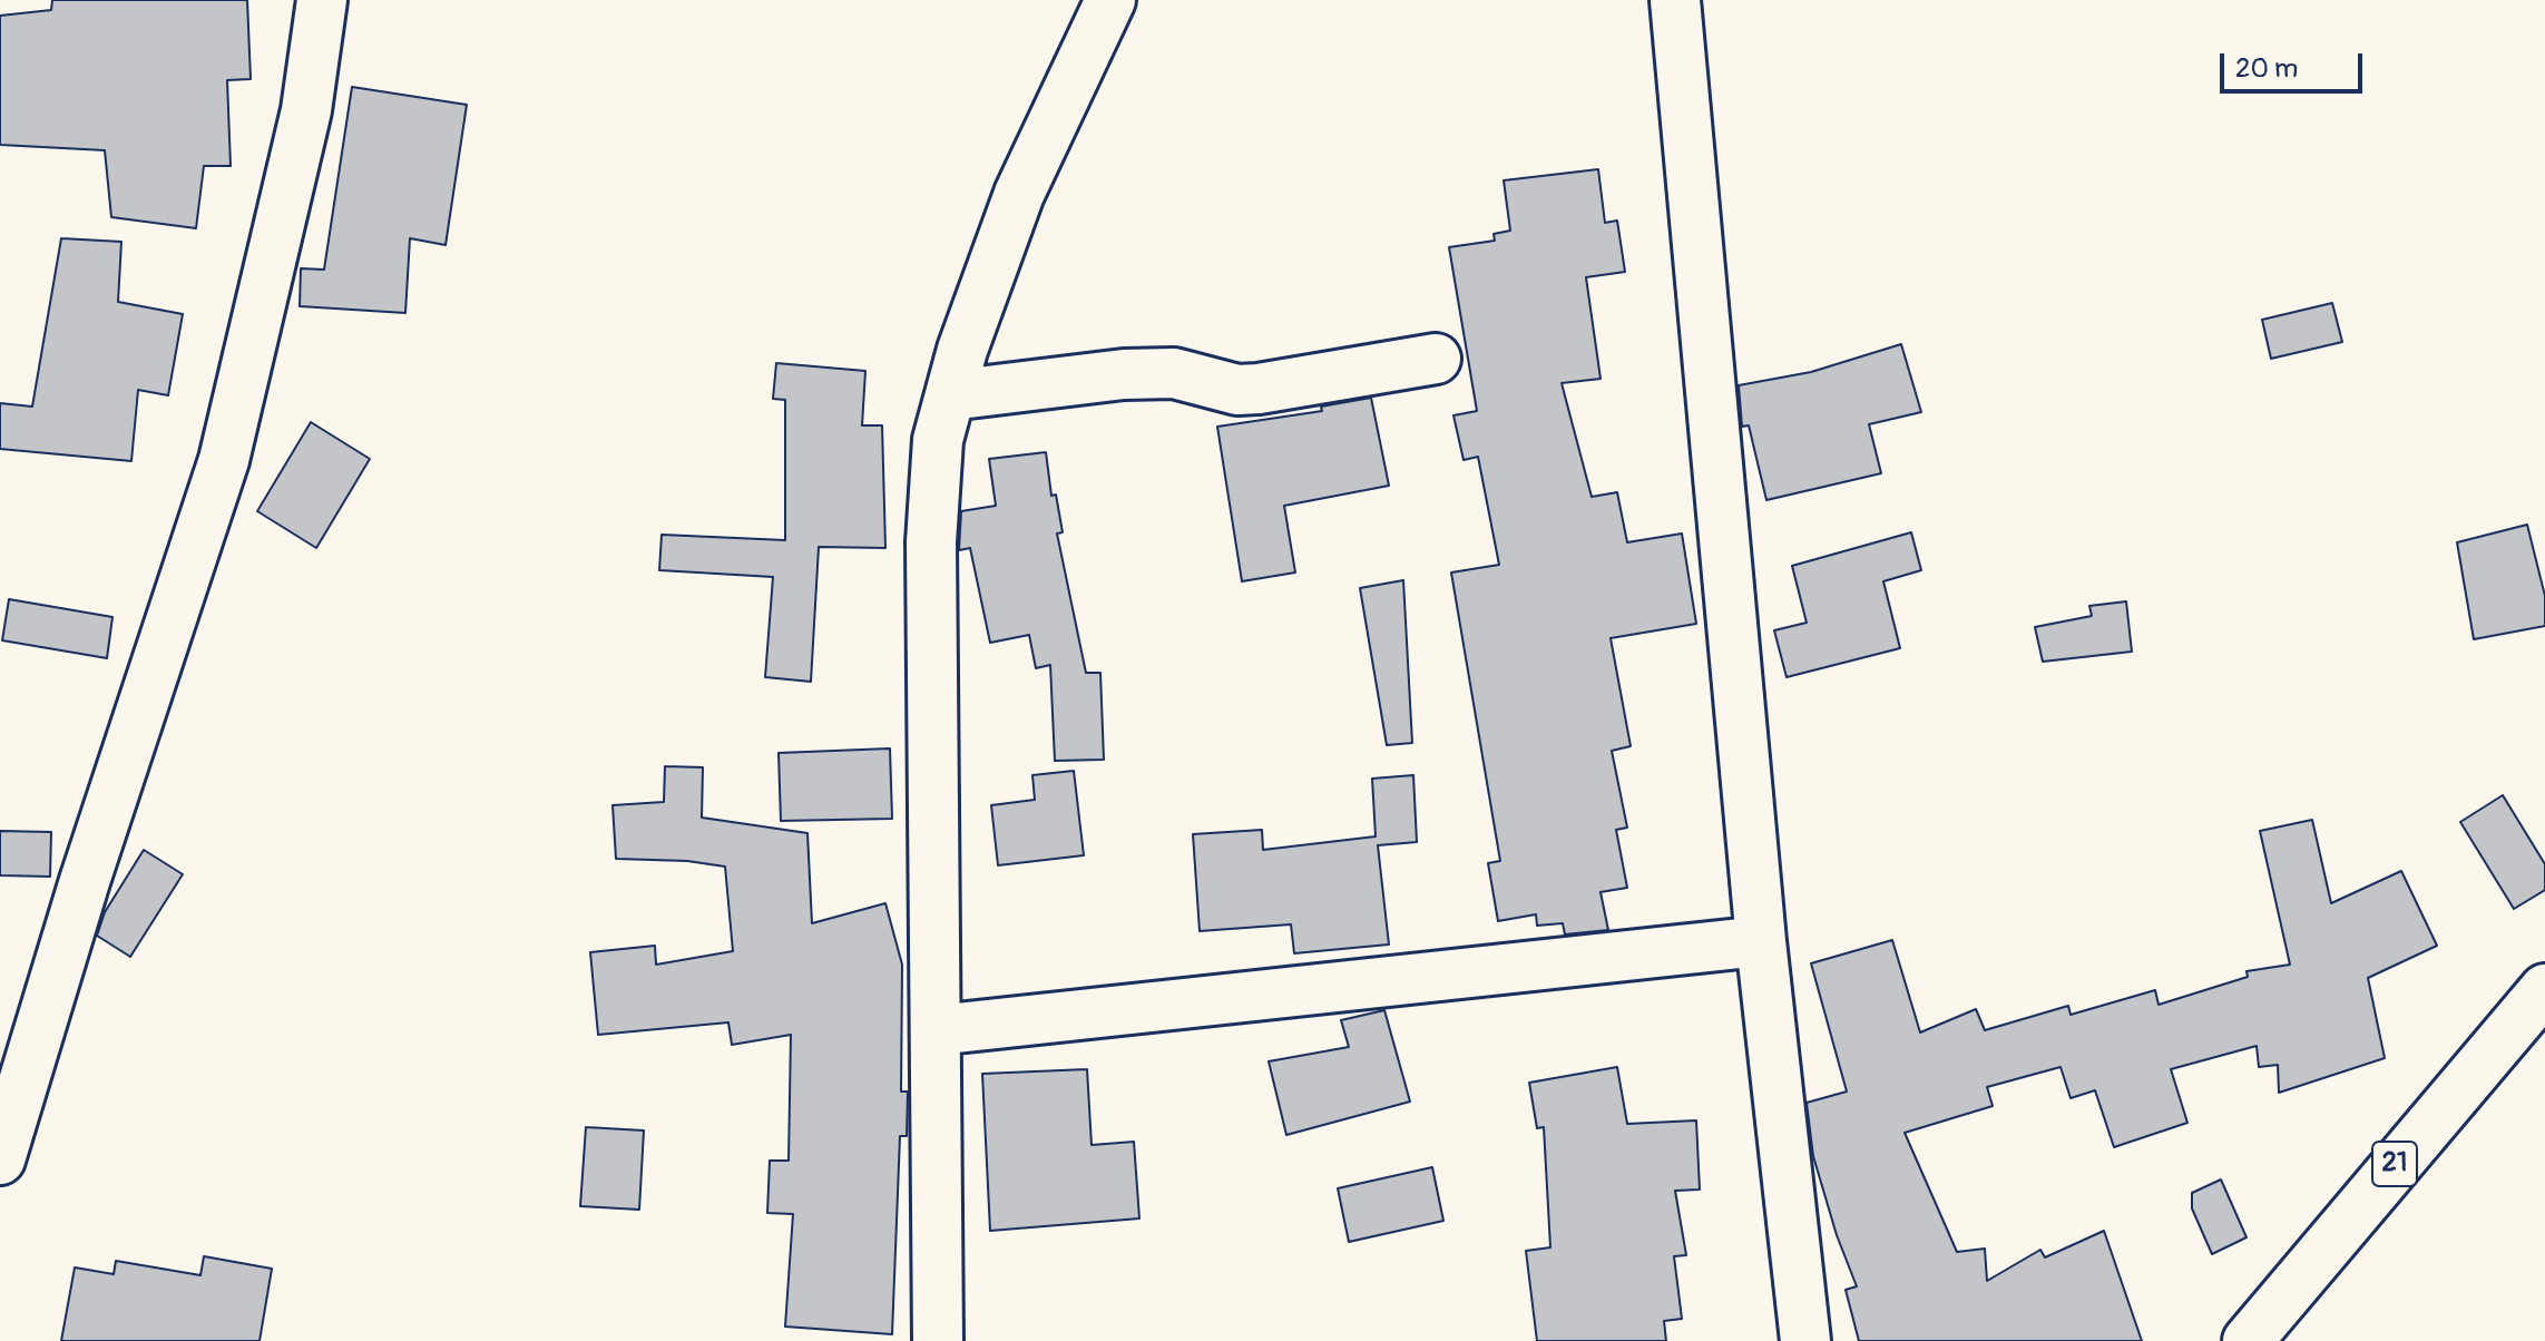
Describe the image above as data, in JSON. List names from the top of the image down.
{
  "streets": {
    "main road": ["21"]
  },
  "scale_bar": "20 m"
}
